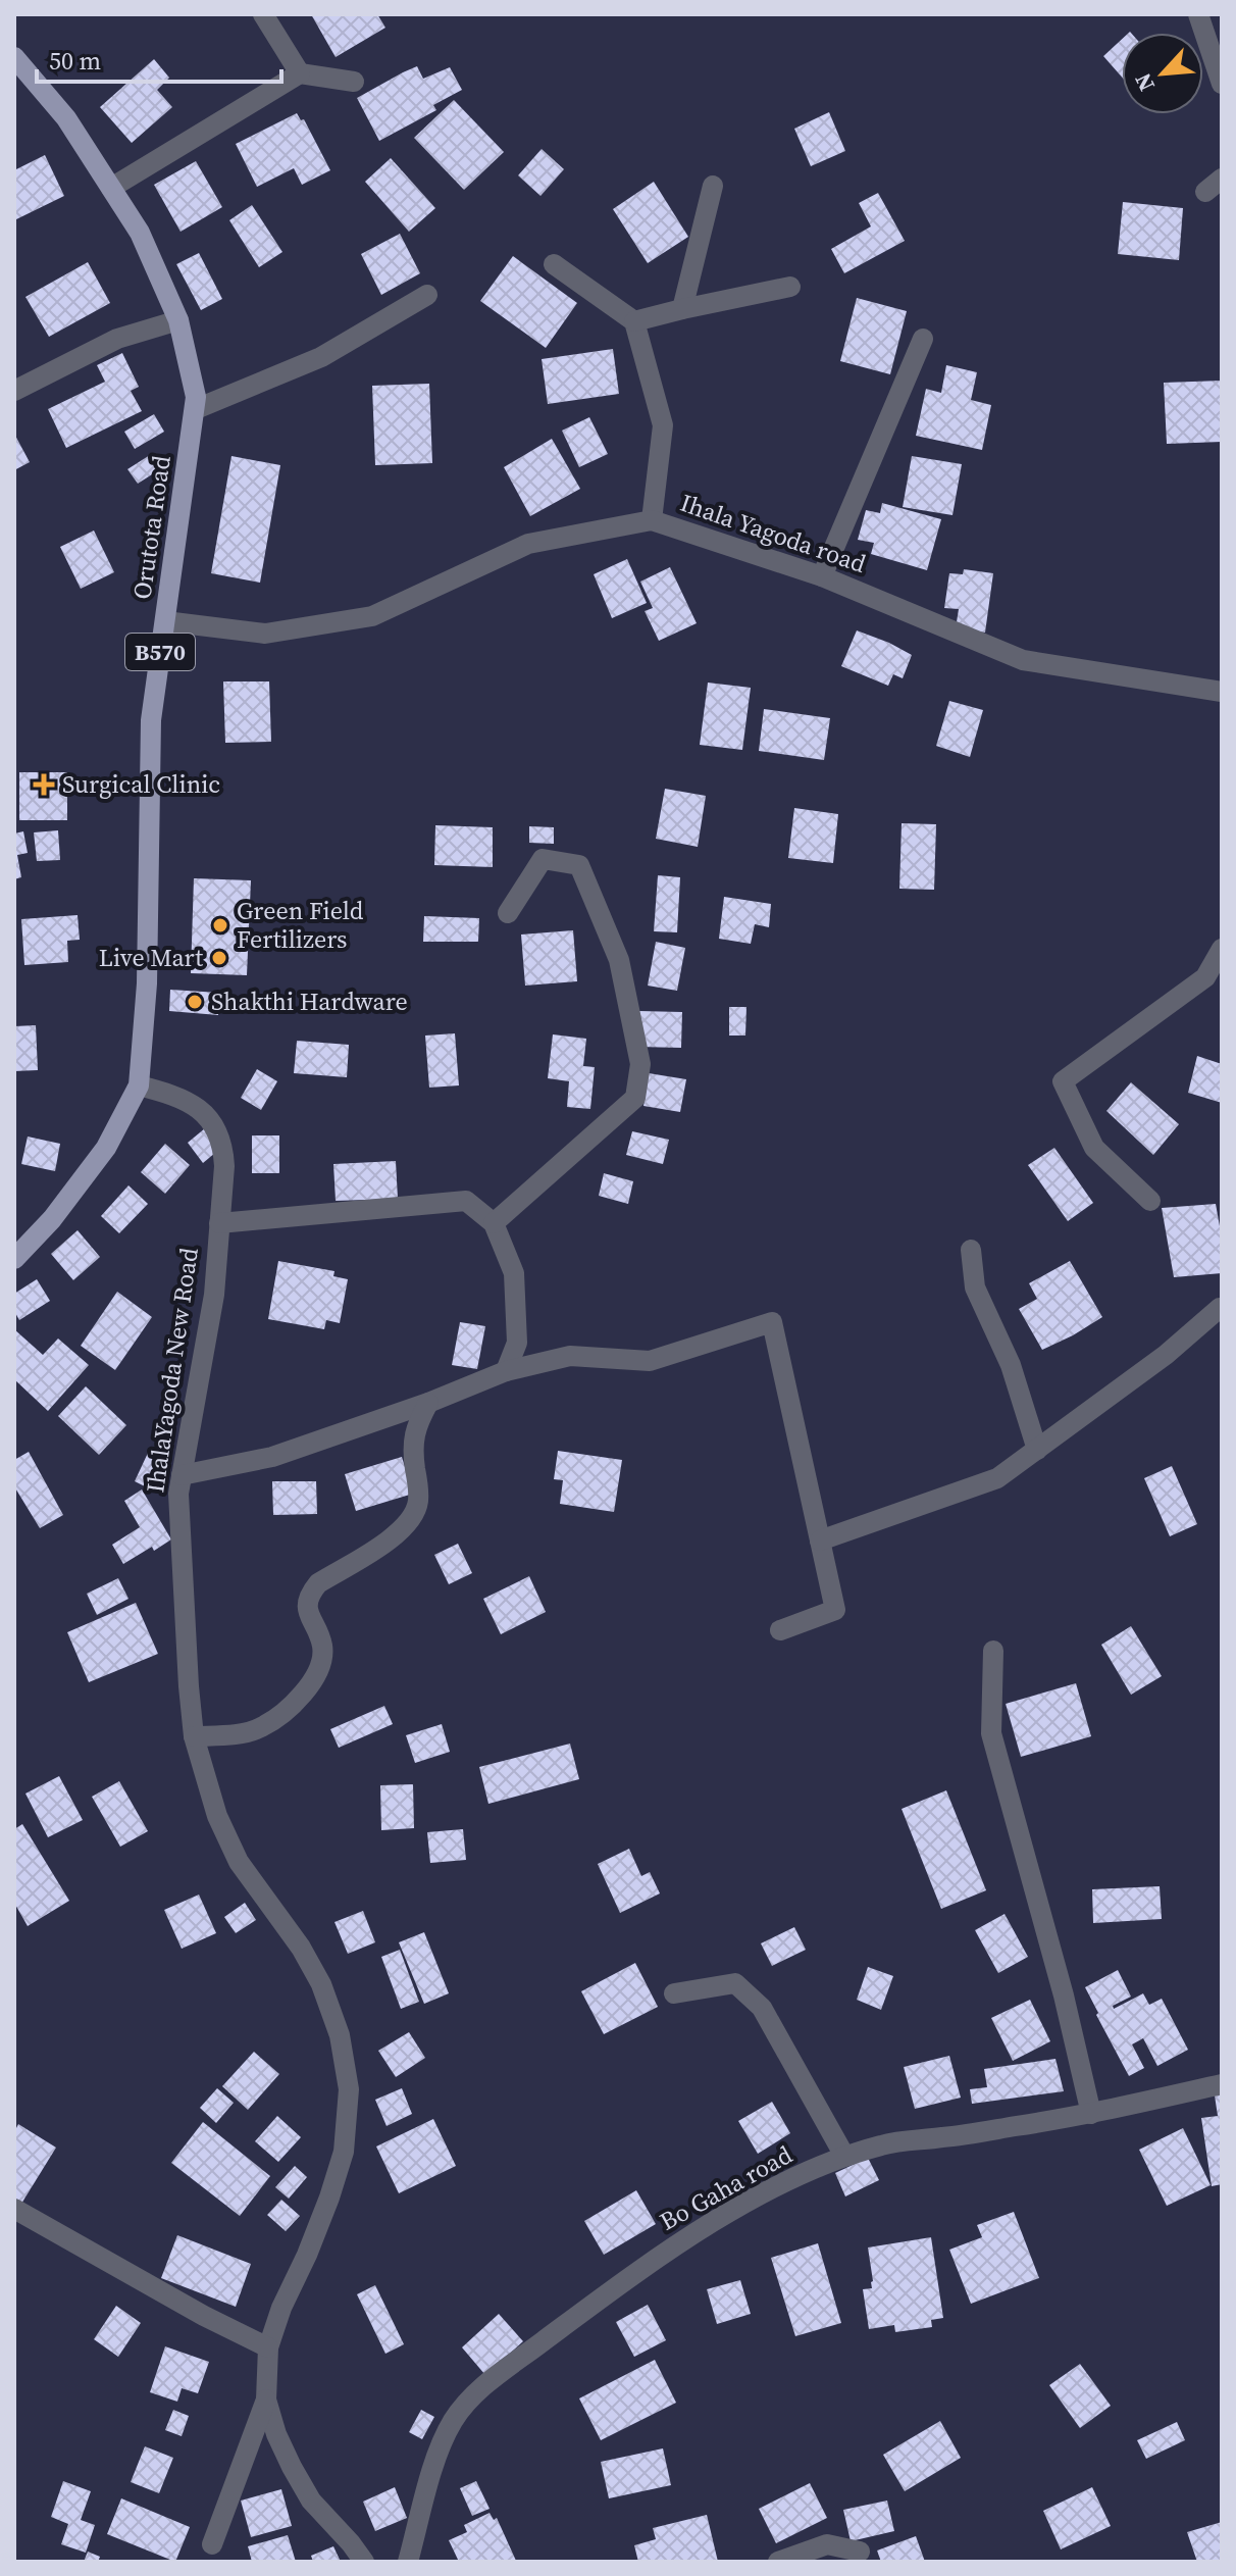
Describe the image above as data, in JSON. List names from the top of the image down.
{
  "streets": {
    "main road": ["Orutota Road", "B570"],
    "street": ["Ihala Yagoda road", "IhalaYagoda New Road", "Bo Gaha road"]
  },
  "crossings": [
    ["Orutota Road", "Ihala Yagoda road"],
    ["Orutota Road", "IhalaYagoda New Road"]
  ],
  "places": {
    "health": ["Surgical Clinic"],
    "other": ["Green Field Fertilizers", "Live Mart", "Shakthi Hardware"]
  },
  "scale_bar": "50 m",
  "north": "bottom left"
}
